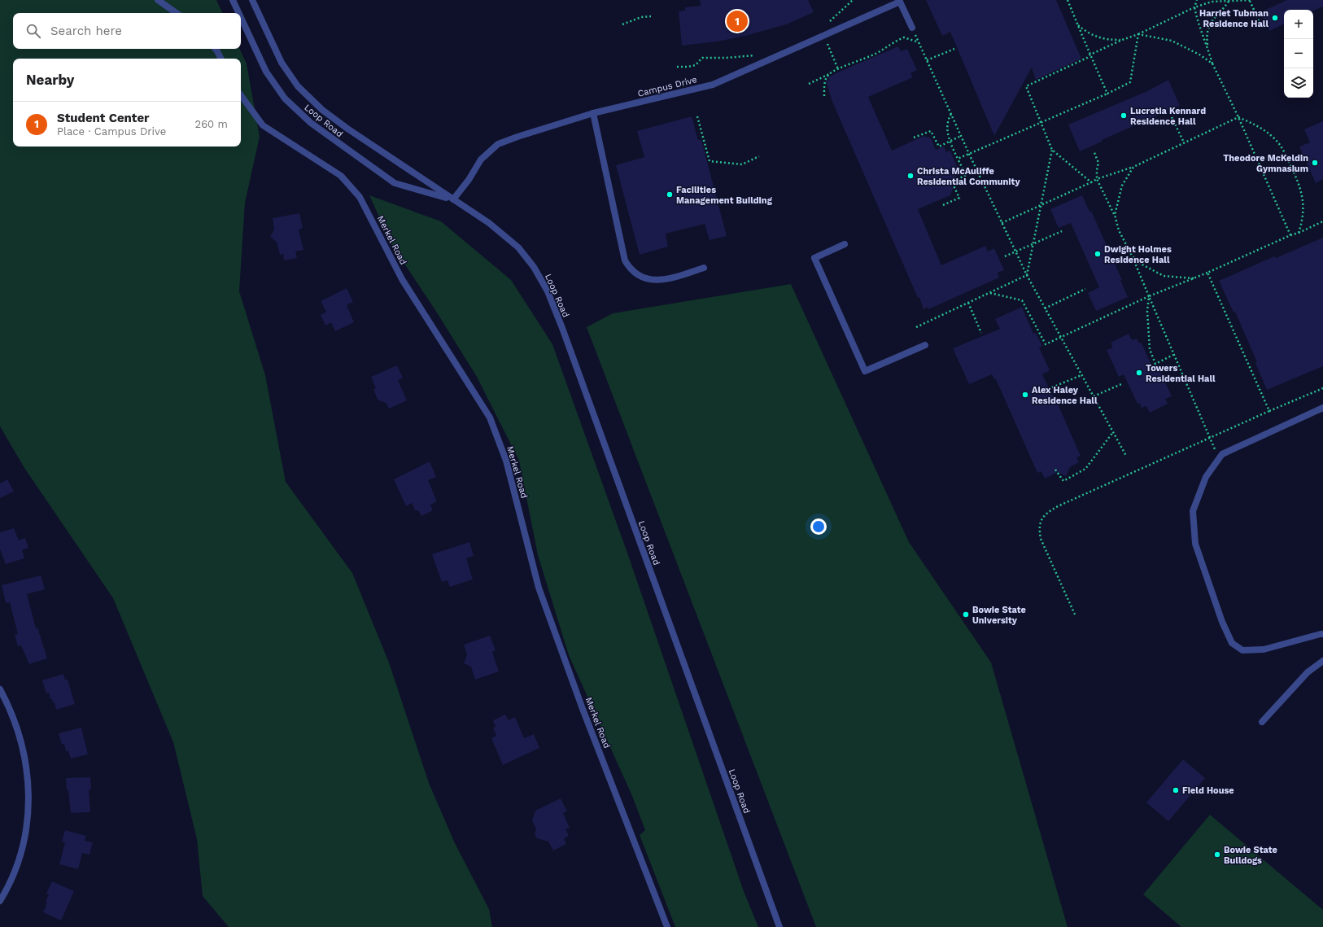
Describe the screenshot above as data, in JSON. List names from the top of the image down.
{
  "streets": {
    "street": ["Campus Drive", "Loop Road", "Merkel Road"]
  },
  "crossings": [
    ["Campus Drive", "Loop Road"]
  ],
  "places": [
    "Harriet Tubman Residence Hall",
    "Lucretia Kennard Residence Hall",
    "Theodore McKeldin Gymnasium",
    "Christa McAuliffe Residential Community",
    "Facilities Management Building",
    "Dwight Holmes Residence Hall",
    "Towers Residential Hall",
    "Alex Haley Residence Hall",
    "Bowie State University",
    "Field House",
    "Bowie State Bulldogs"
  ],
  "page": {
    "pins": "1",
    "map_buttons": ["+", "−"],
    "search": "Search here",
    "heading": "Nearby",
    "list": [
      {
        "mark": "1",
        "name": "Student Center",
        "note": "Place · Campus Drive",
        "value": "260 m"
      }
    ]
  }
}
